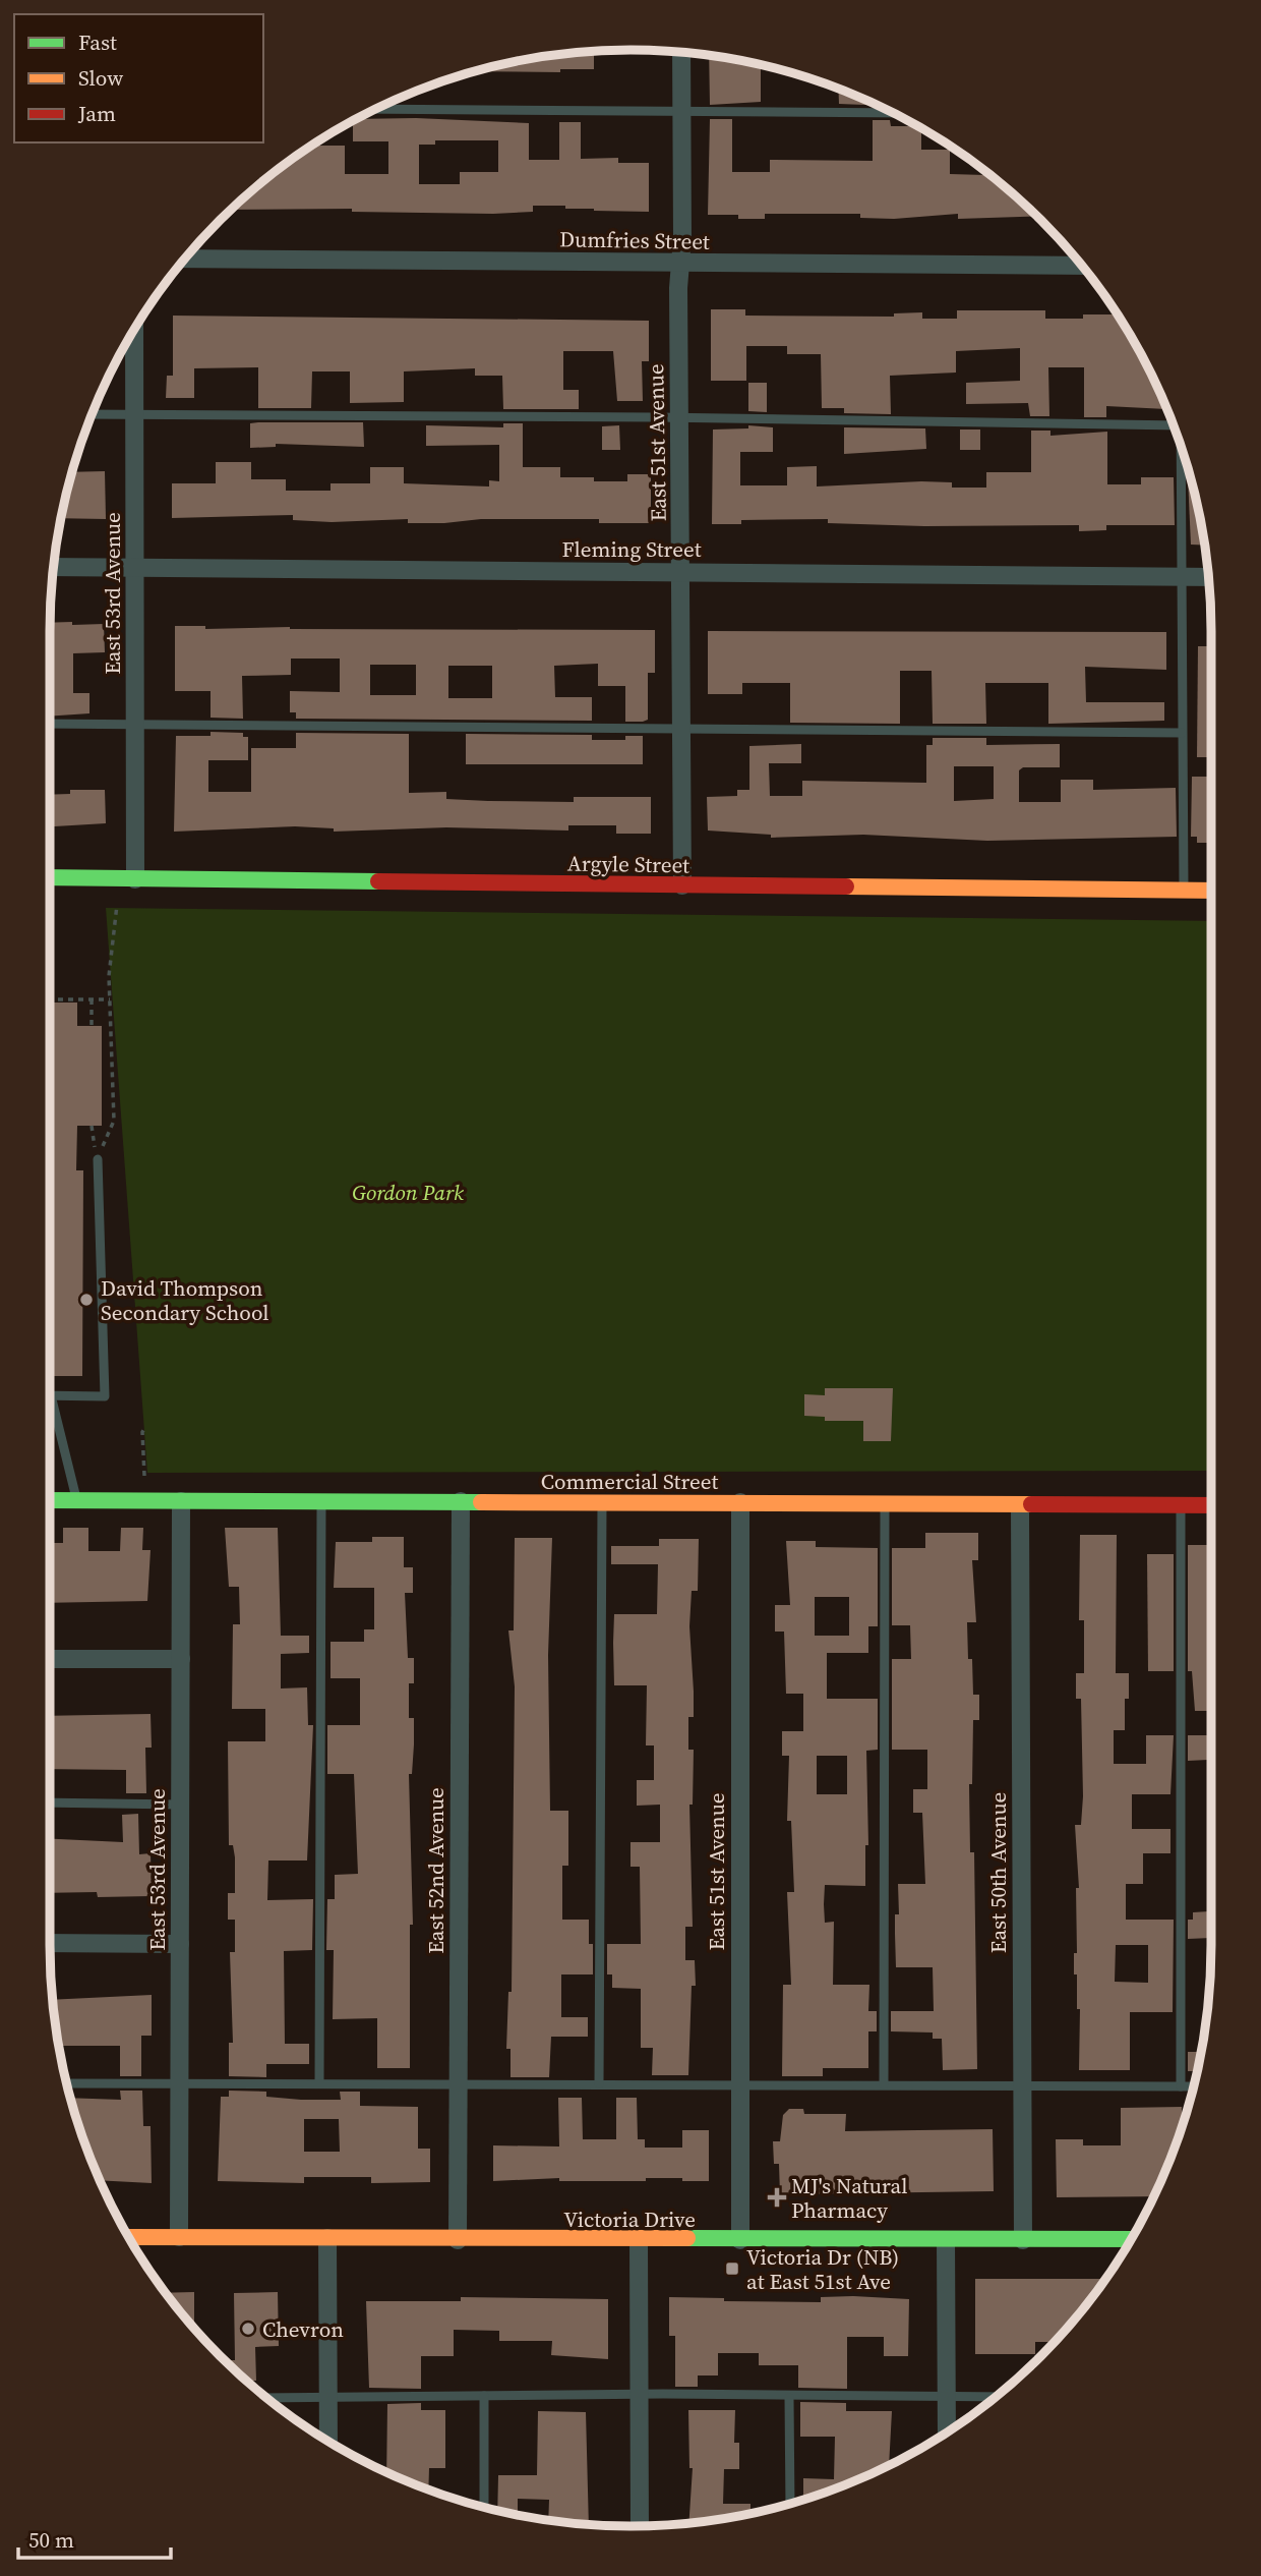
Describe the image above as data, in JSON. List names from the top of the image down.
{
  "streets": {
    "street": [
      "Dumfries Street",
      "East 51st Avenue",
      "Fleming Street",
      "East 53rd Avenue",
      "Argyle Street",
      "Commercial Street",
      "East 52nd Avenue",
      "East 50th Avenue",
      "Victoria Drive"
    ]
  },
  "crossings": [
    ["Dumfries Street", "East 51st Avenue"],
    ["East 51st Avenue", "Fleming Street"],
    ["East 51st Avenue", "Argyle Street"],
    ["East 51st Avenue", "Commercial Street"],
    ["East 51st Avenue", "Victoria Drive"],
    ["Fleming Street", "East 53rd Avenue"],
    ["East 53rd Avenue", "Argyle Street"],
    ["East 53rd Avenue", "Commercial Street"],
    ["East 53rd Avenue", "Victoria Drive"],
    ["Commercial Street", "East 52nd Avenue"],
    ["Commercial Street", "East 50th Avenue"],
    ["East 52nd Avenue", "Victoria Drive"],
    ["East 50th Avenue", "Victoria Drive"]
  ],
  "parks": ["Gordon Park"],
  "places": {
    "other": ["David Thompson Secondary School", "Chevron"],
    "health": ["MJ's Natural Pharmacy"],
    "transit": ["Victoria Dr (NB) at East 51st Ave"]
  },
  "legend": ["Fast", "Slow", "Jam"],
  "scale_bar": "50 m"
}
